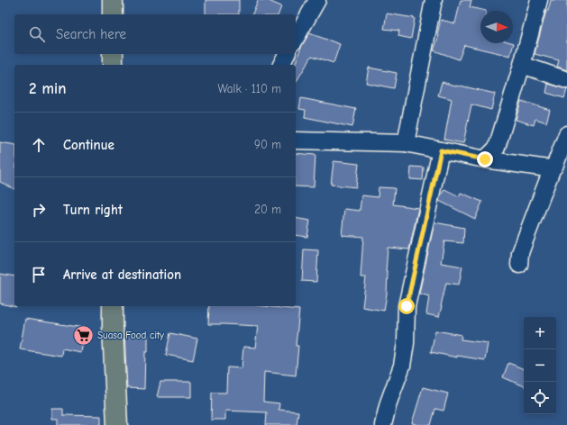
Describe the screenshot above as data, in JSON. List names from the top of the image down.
{
  "places": {
    "supermarket": ["Suasa Food city"]
  },
  "north": "right",
  "page": {
    "search": "Search here",
    "heading": ["2 min", "Walk · 110 m"],
    "list": [
      ["Continue", "90 m"],
      ["Turn right", "20 m"],
      "Arrive at destination"
    ],
    "map_buttons": ["+", "−"]
  }
}
